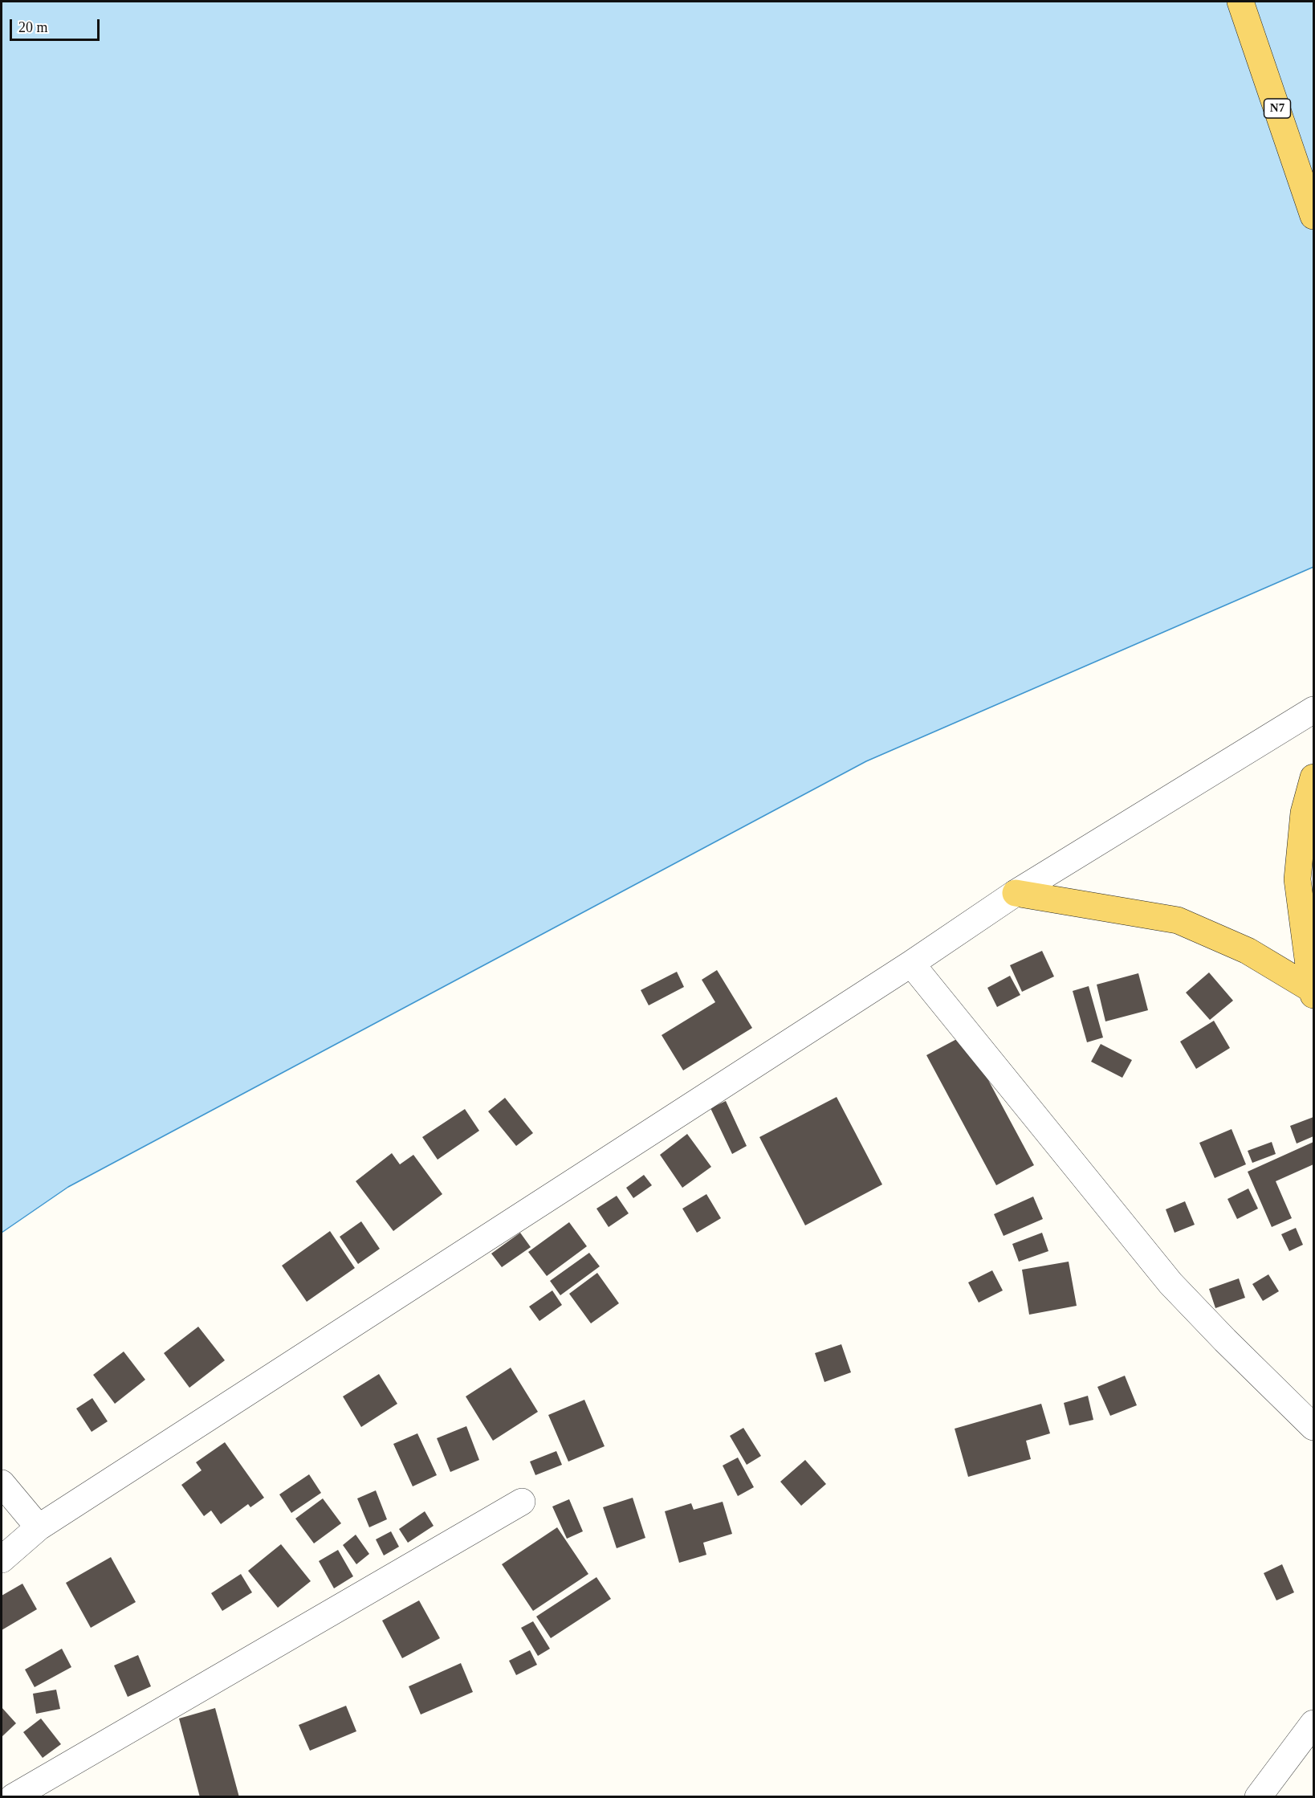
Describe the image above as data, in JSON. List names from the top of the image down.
{
  "streets": {
    "main road": ["N7"]
  },
  "scale_bar": "20 m"
}
